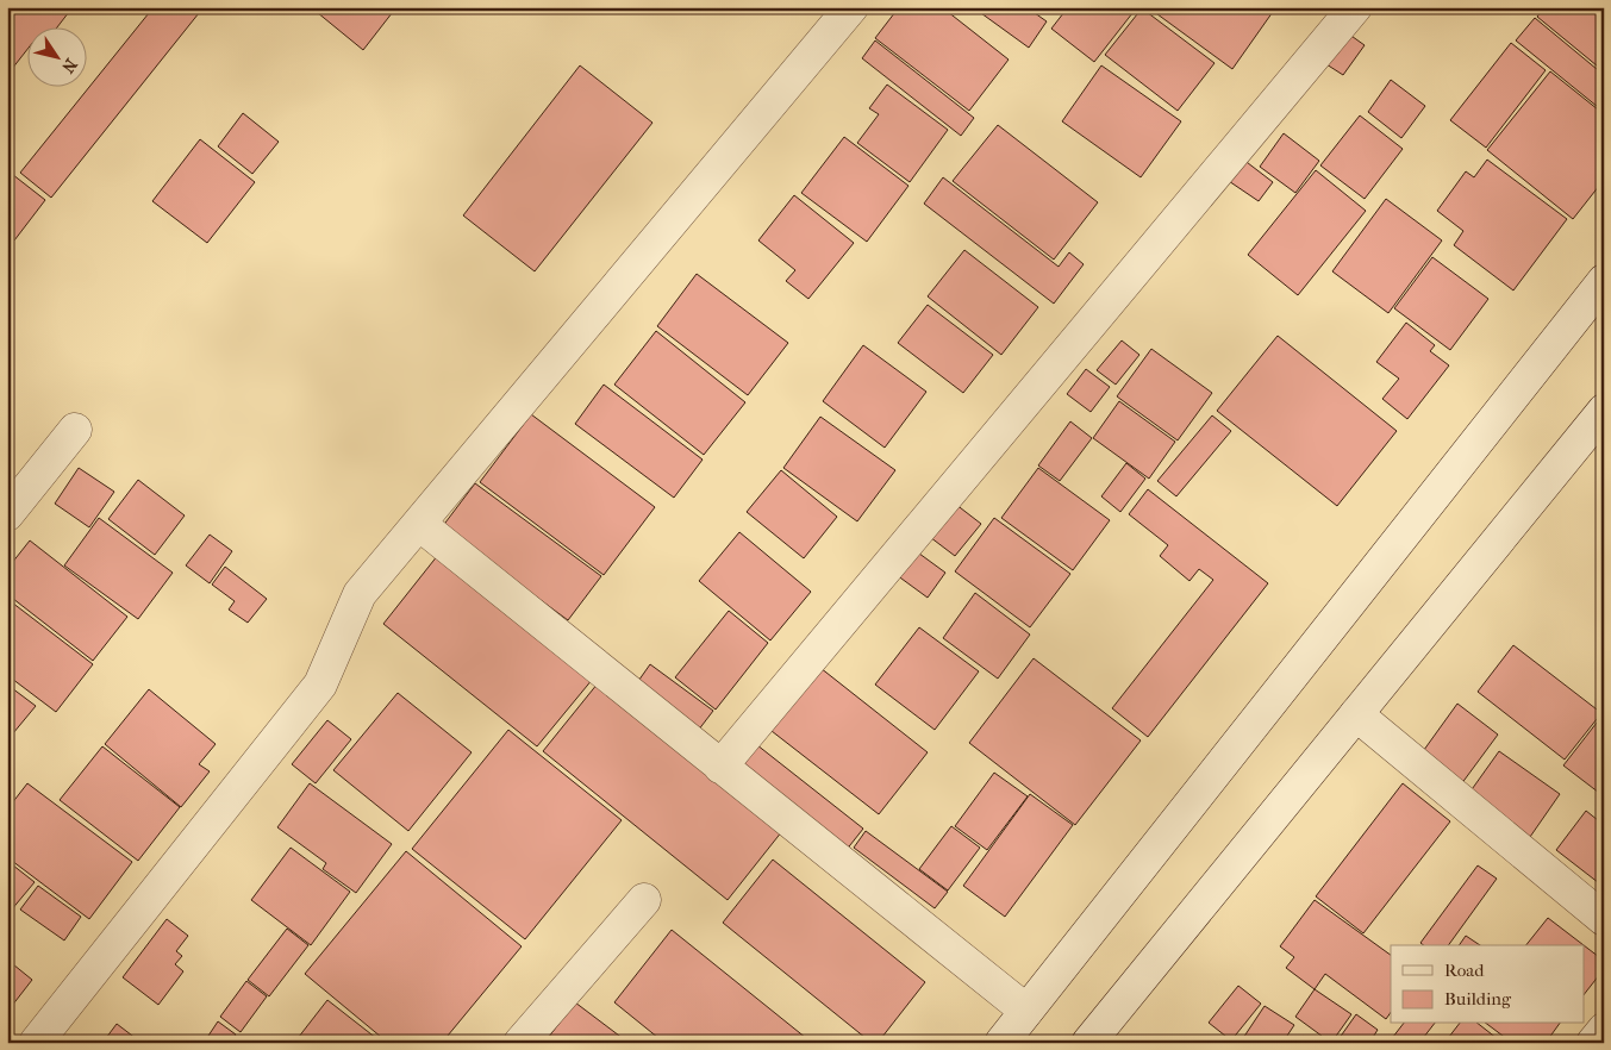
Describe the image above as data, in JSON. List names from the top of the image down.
{
  "legend": ["Road", "Building"],
  "north": "bottom right"
}
